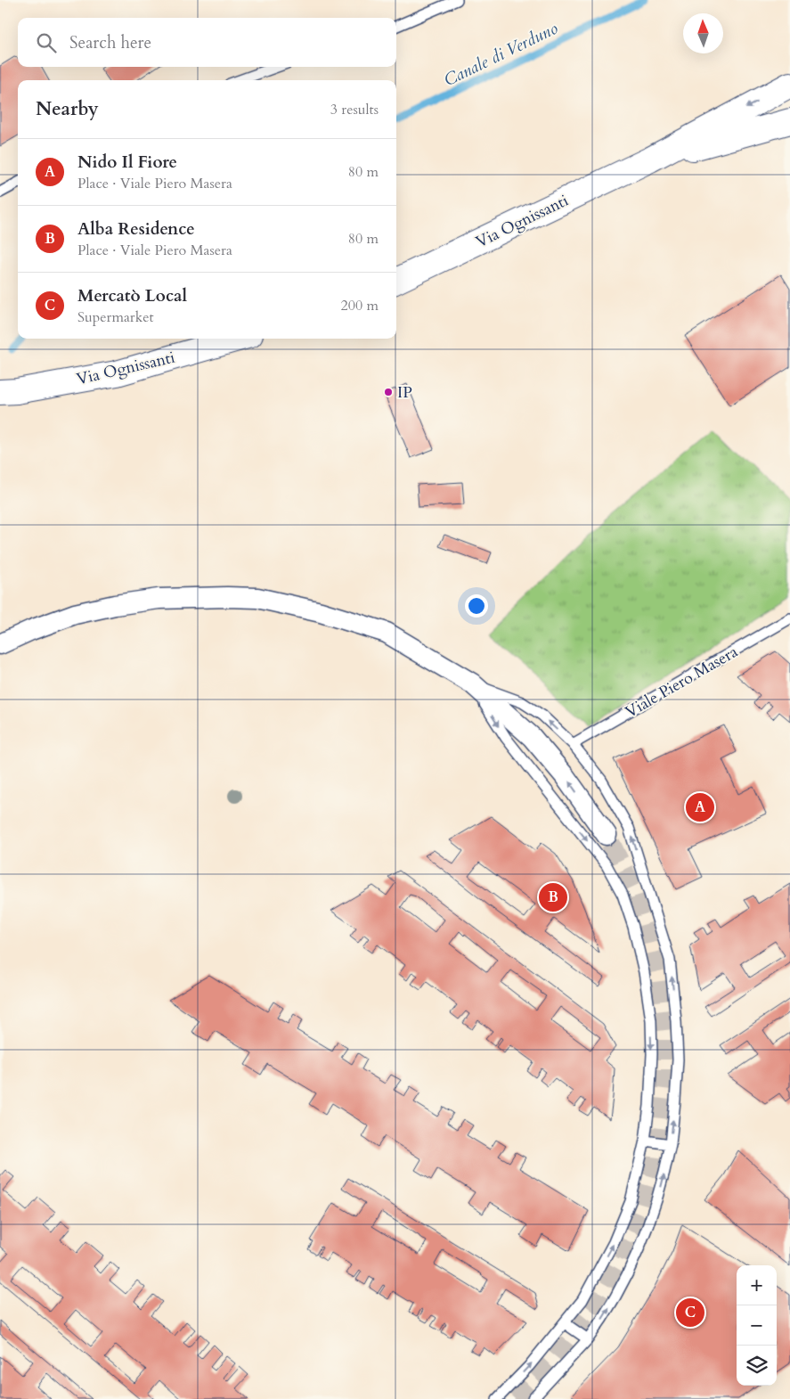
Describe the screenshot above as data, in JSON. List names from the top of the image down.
{
  "streets": {
    "main road": ["Via Ognissanti"],
    "lane": ["Viale Piero Masera"]
  },
  "water": ["Canale di Verduno"],
  "places": ["IP"],
  "north": "top",
  "page": {
    "search": "Search here",
    "heading": ["Nearby", "3 results"],
    "list": [
      {
        "mark": "A",
        "name": "Nido Il Fiore",
        "note": "Place · Viale Piero Masera",
        "value": "80 m"
      },
      {
        "mark": "B",
        "name": "Alba Residence",
        "note": "Place · Viale Piero Masera",
        "value": "80 m"
      },
      {
        "mark": "C",
        "name": "Mercatò Local",
        "note": "Supermarket",
        "value": "200 m"
      }
    ],
    "pins": ["A", "B", "C"],
    "map_buttons": ["+", "−"]
  }
}
